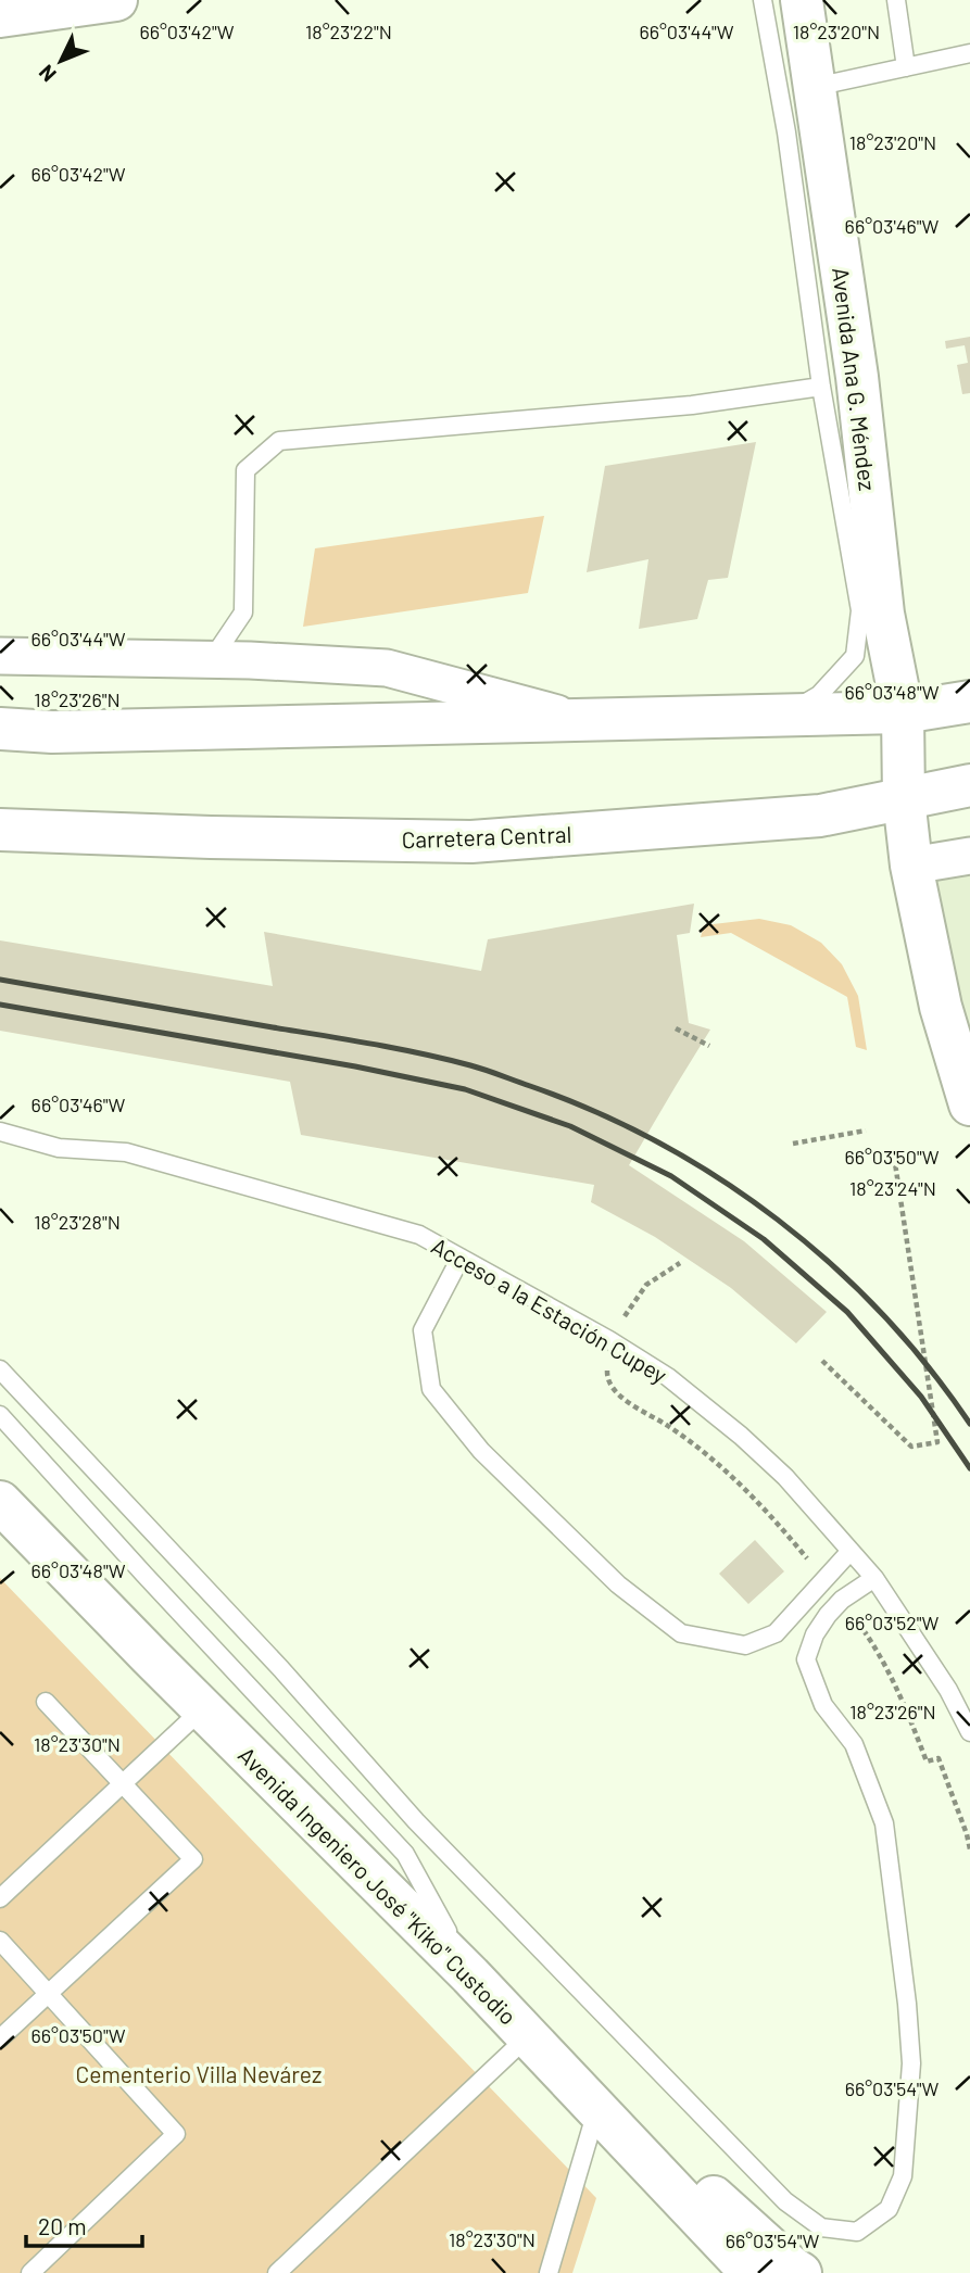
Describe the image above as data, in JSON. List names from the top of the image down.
{
  "streets": {
    "main road": ["Avenida Ana G. Méndez", "Carretera Central", "Avenida Ingeniero José \"Kiko\" Custodio"],
    "lane": ["Acceso a la Estación Cupey"]
  },
  "parks": ["Cementerio Villa Nevárez"],
  "scale_bar": "20 m",
  "north": "bottom left",
  "coordinates": [
    "66°03'42\"W",
    "66°03'44\"W",
    "18°23'22\"N",
    "18°23'20\"N",
    "66°03'46\"W",
    "66°03'48\"W",
    "18°23'26\"N",
    "66°03'50\"W",
    "18°23'24\"N",
    "18°23'28\"N",
    "66°03'52\"W",
    "18°23'30\"N",
    "66°03'54\"W"
  ]
}
